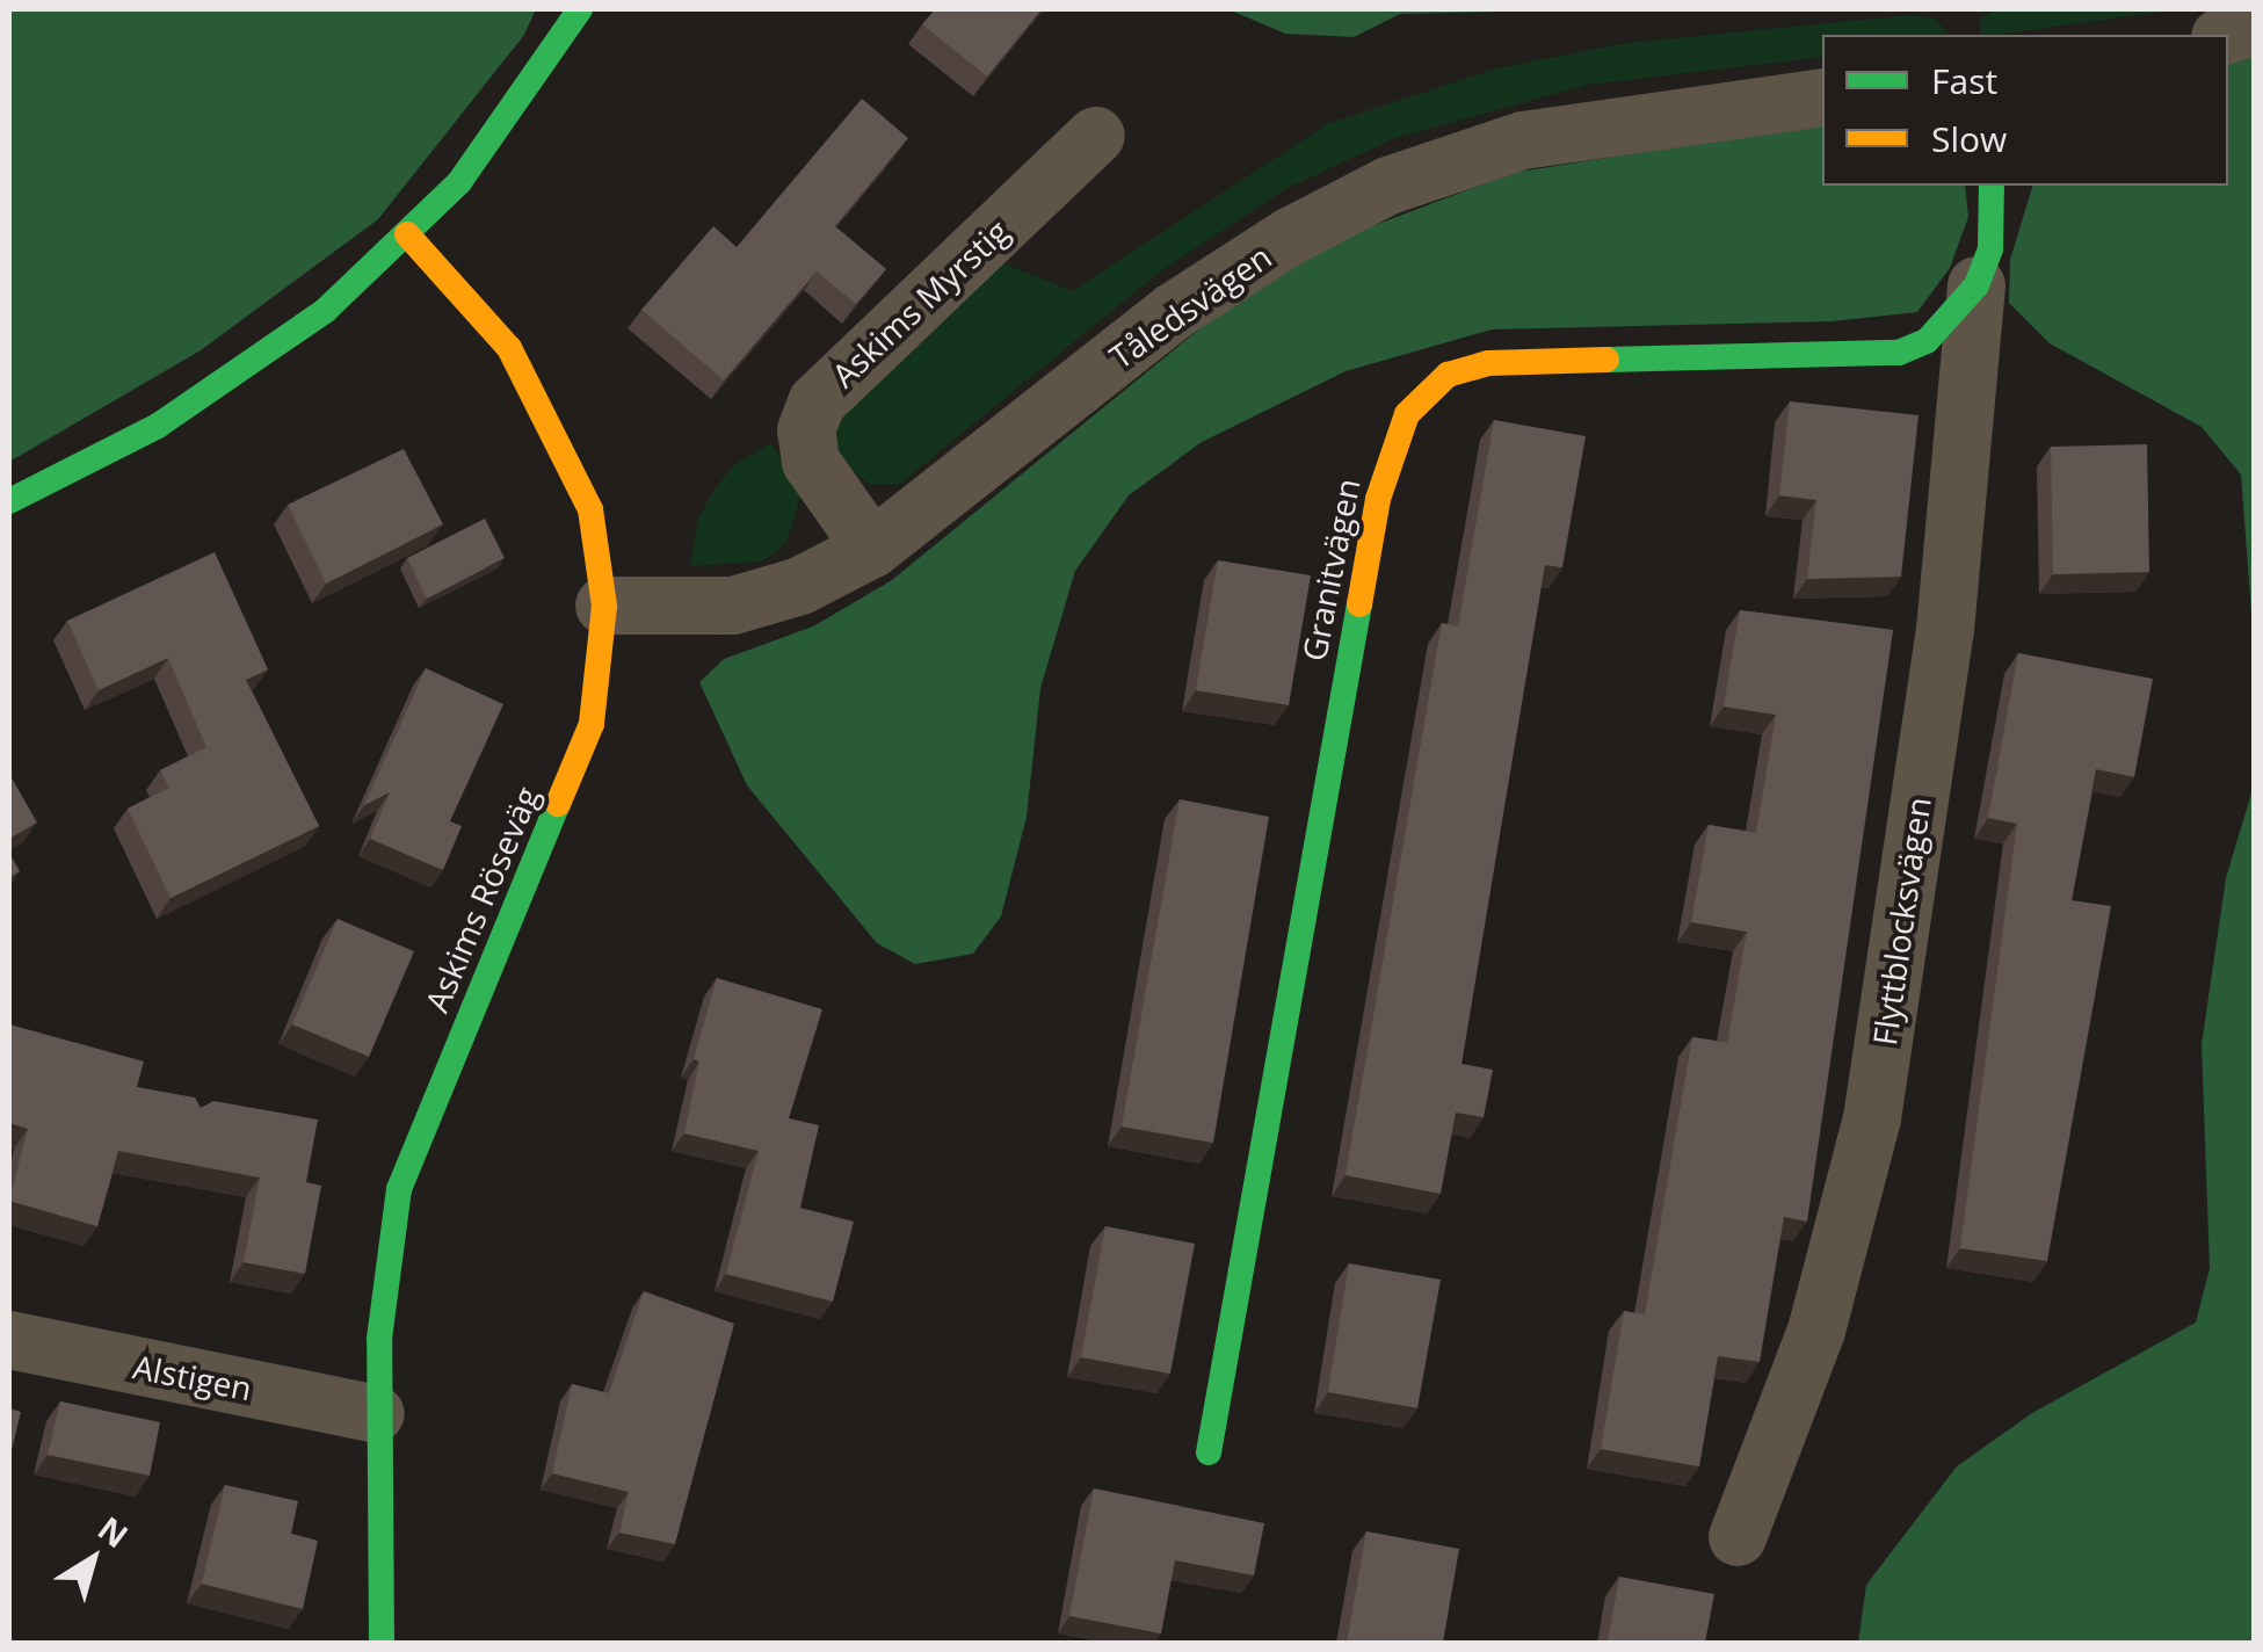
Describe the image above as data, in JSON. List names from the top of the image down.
{
  "streets": {
    "street": [
      "Askims Myrstig",
      "Tåledsvägen",
      "Granitvägen",
      "Askims Röseväg",
      "Flyttblocksvägen",
      "Alstigen"
    ]
  },
  "crossings": [
    ["Askims Myrstig", "Tåledsvägen"],
    ["Tåledsvägen", "Askims Röseväg"],
    ["Granitvägen", "Flyttblocksvägen"],
    ["Askims Röseväg", "Alstigen"]
  ],
  "legend": ["Fast", "Slow"],
  "north": "top right"
}
